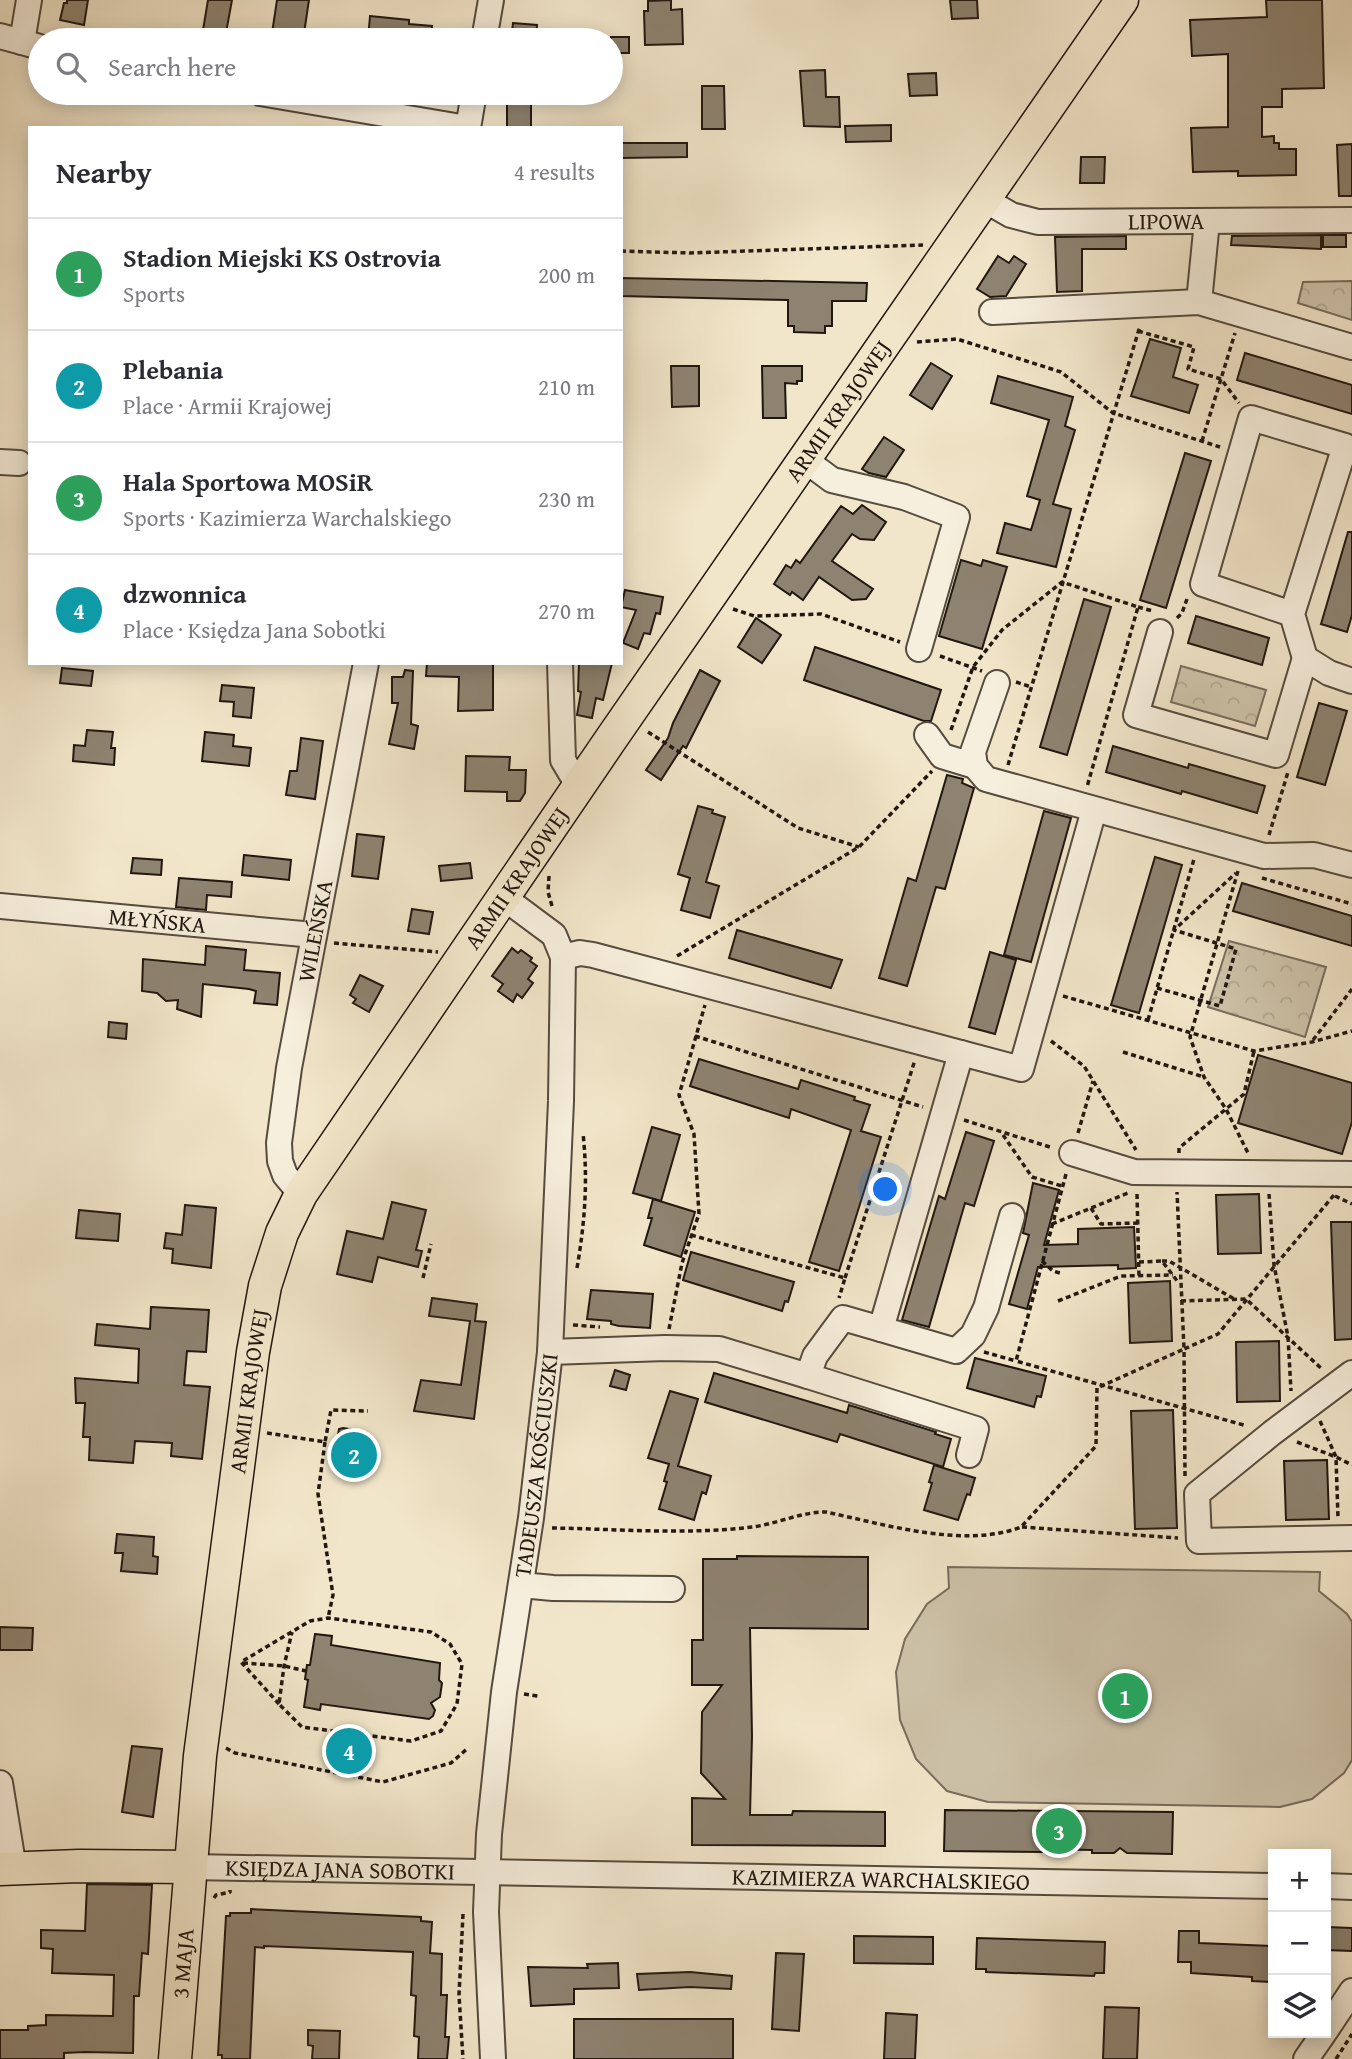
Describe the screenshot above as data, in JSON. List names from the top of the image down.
{
  "streets": {
    "main road": ["ARMII KRAJOWEJ", "3 MAJA"],
    "street": [
      "LIPOWA",
      "MŁYŃSKA",
      "WILEŃSKA",
      "TADEUSZA KOŚCIUSZKI",
      "KSIĘDZA JANA SOBOTKI",
      "KAZIMIERZA WARCHALSKIEGO"
    ]
  },
  "crossings": [
    ["LIPOWA", "ARMII KRAJOWEJ"],
    ["ARMII KRAJOWEJ", "WILEŃSKA"],
    ["ARMII KRAJOWEJ", "KSIĘDZA JANA SOBOTKI"],
    ["ARMII KRAJOWEJ", "3 MAJA"],
    ["MŁYŃSKA", "WILEŃSKA"],
    ["TADEUSZA KOŚCIUSZKI", "KSIĘDZA JANA SOBOTKI"],
    ["TADEUSZA KOŚCIUSZKI", "KAZIMIERZA WARCHALSKIEGO"],
    ["KSIĘDZA JANA SOBOTKI", "KAZIMIERZA WARCHALSKIEGO"],
    ["KSIĘDZA JANA SOBOTKI", "3 MAJA"]
  ],
  "page": {
    "search": "Search here",
    "heading": ["Nearby", "4 results"],
    "list": [
      {
        "mark": "1",
        "name": "Stadion Miejski KS Ostrovia",
        "note": "Sports",
        "value": "200 m"
      },
      {
        "mark": "2",
        "name": "Plebania",
        "note": "Place · Armii Krajowej",
        "value": "210 m"
      },
      {
        "mark": "3",
        "name": "Hala Sportowa MOSiR",
        "note": "Sports · Kazimierza Warchalskiego",
        "value": "230 m"
      },
      {
        "mark": "4",
        "name": "dzwonnica",
        "note": "Place · Księdza Jana Sobotki",
        "value": "270 m"
      }
    ],
    "pins": [
      "2",
      "1",
      "4",
      "3"
    ],
    "map_buttons": ["+", "−"]
  }
}
